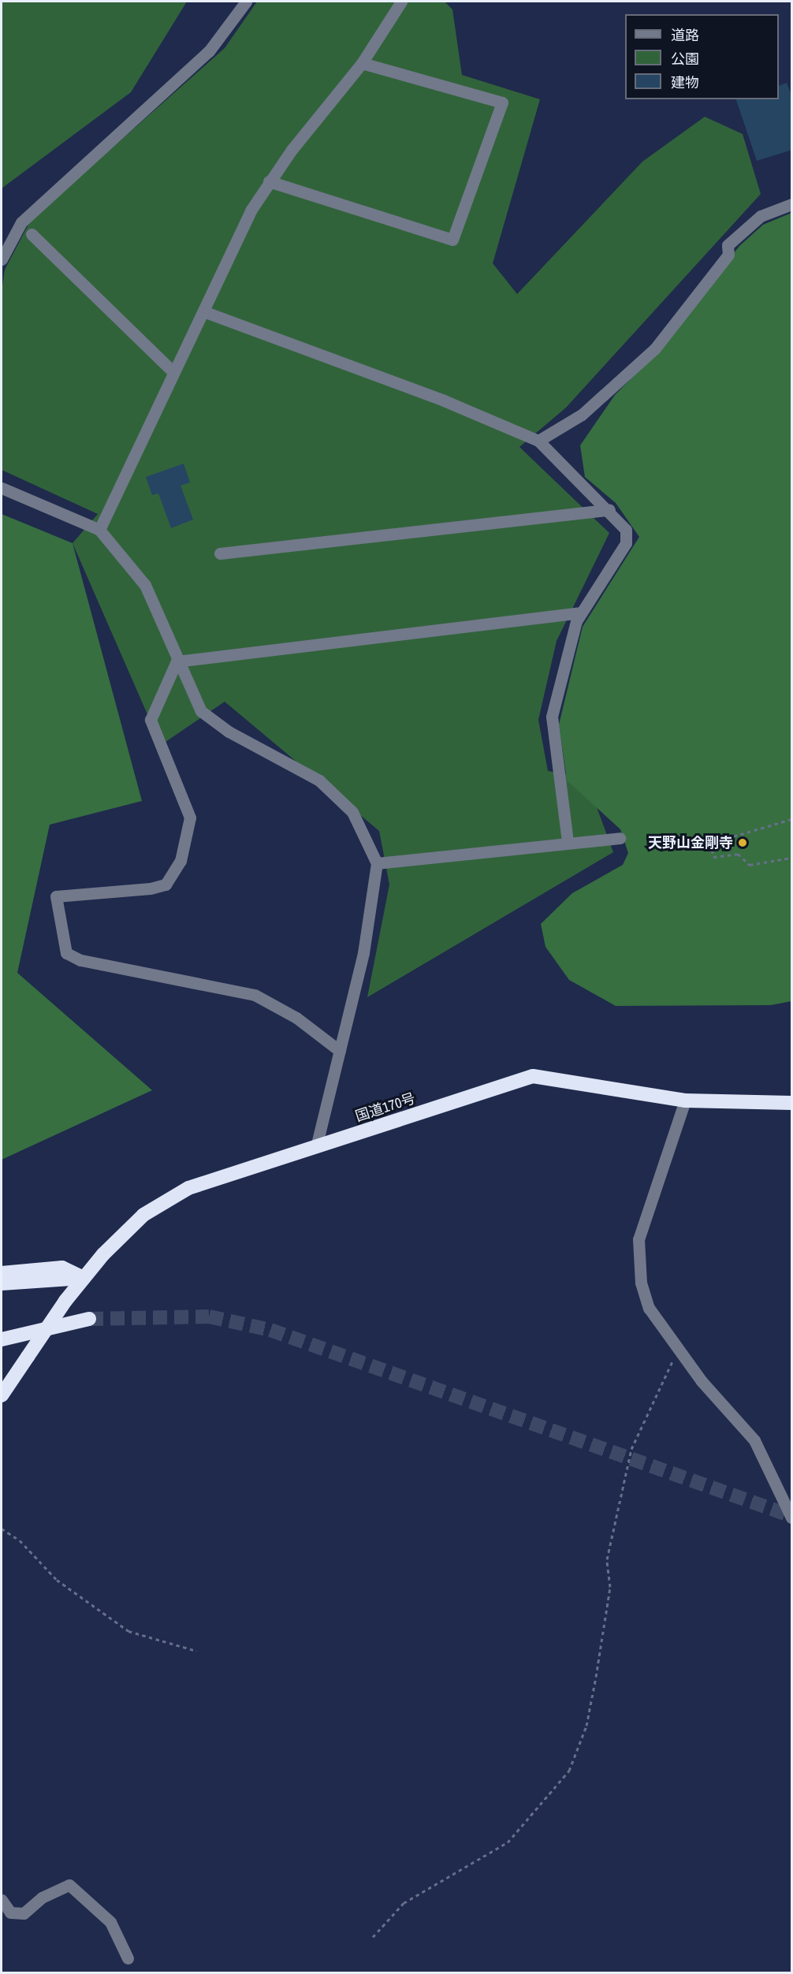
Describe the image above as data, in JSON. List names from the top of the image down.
{
  "streets": {
    "highway": ["国道170号"]
  },
  "places": ["天野山金剛寺"],
  "legend": ["道路", "公園", "建物"]
}
